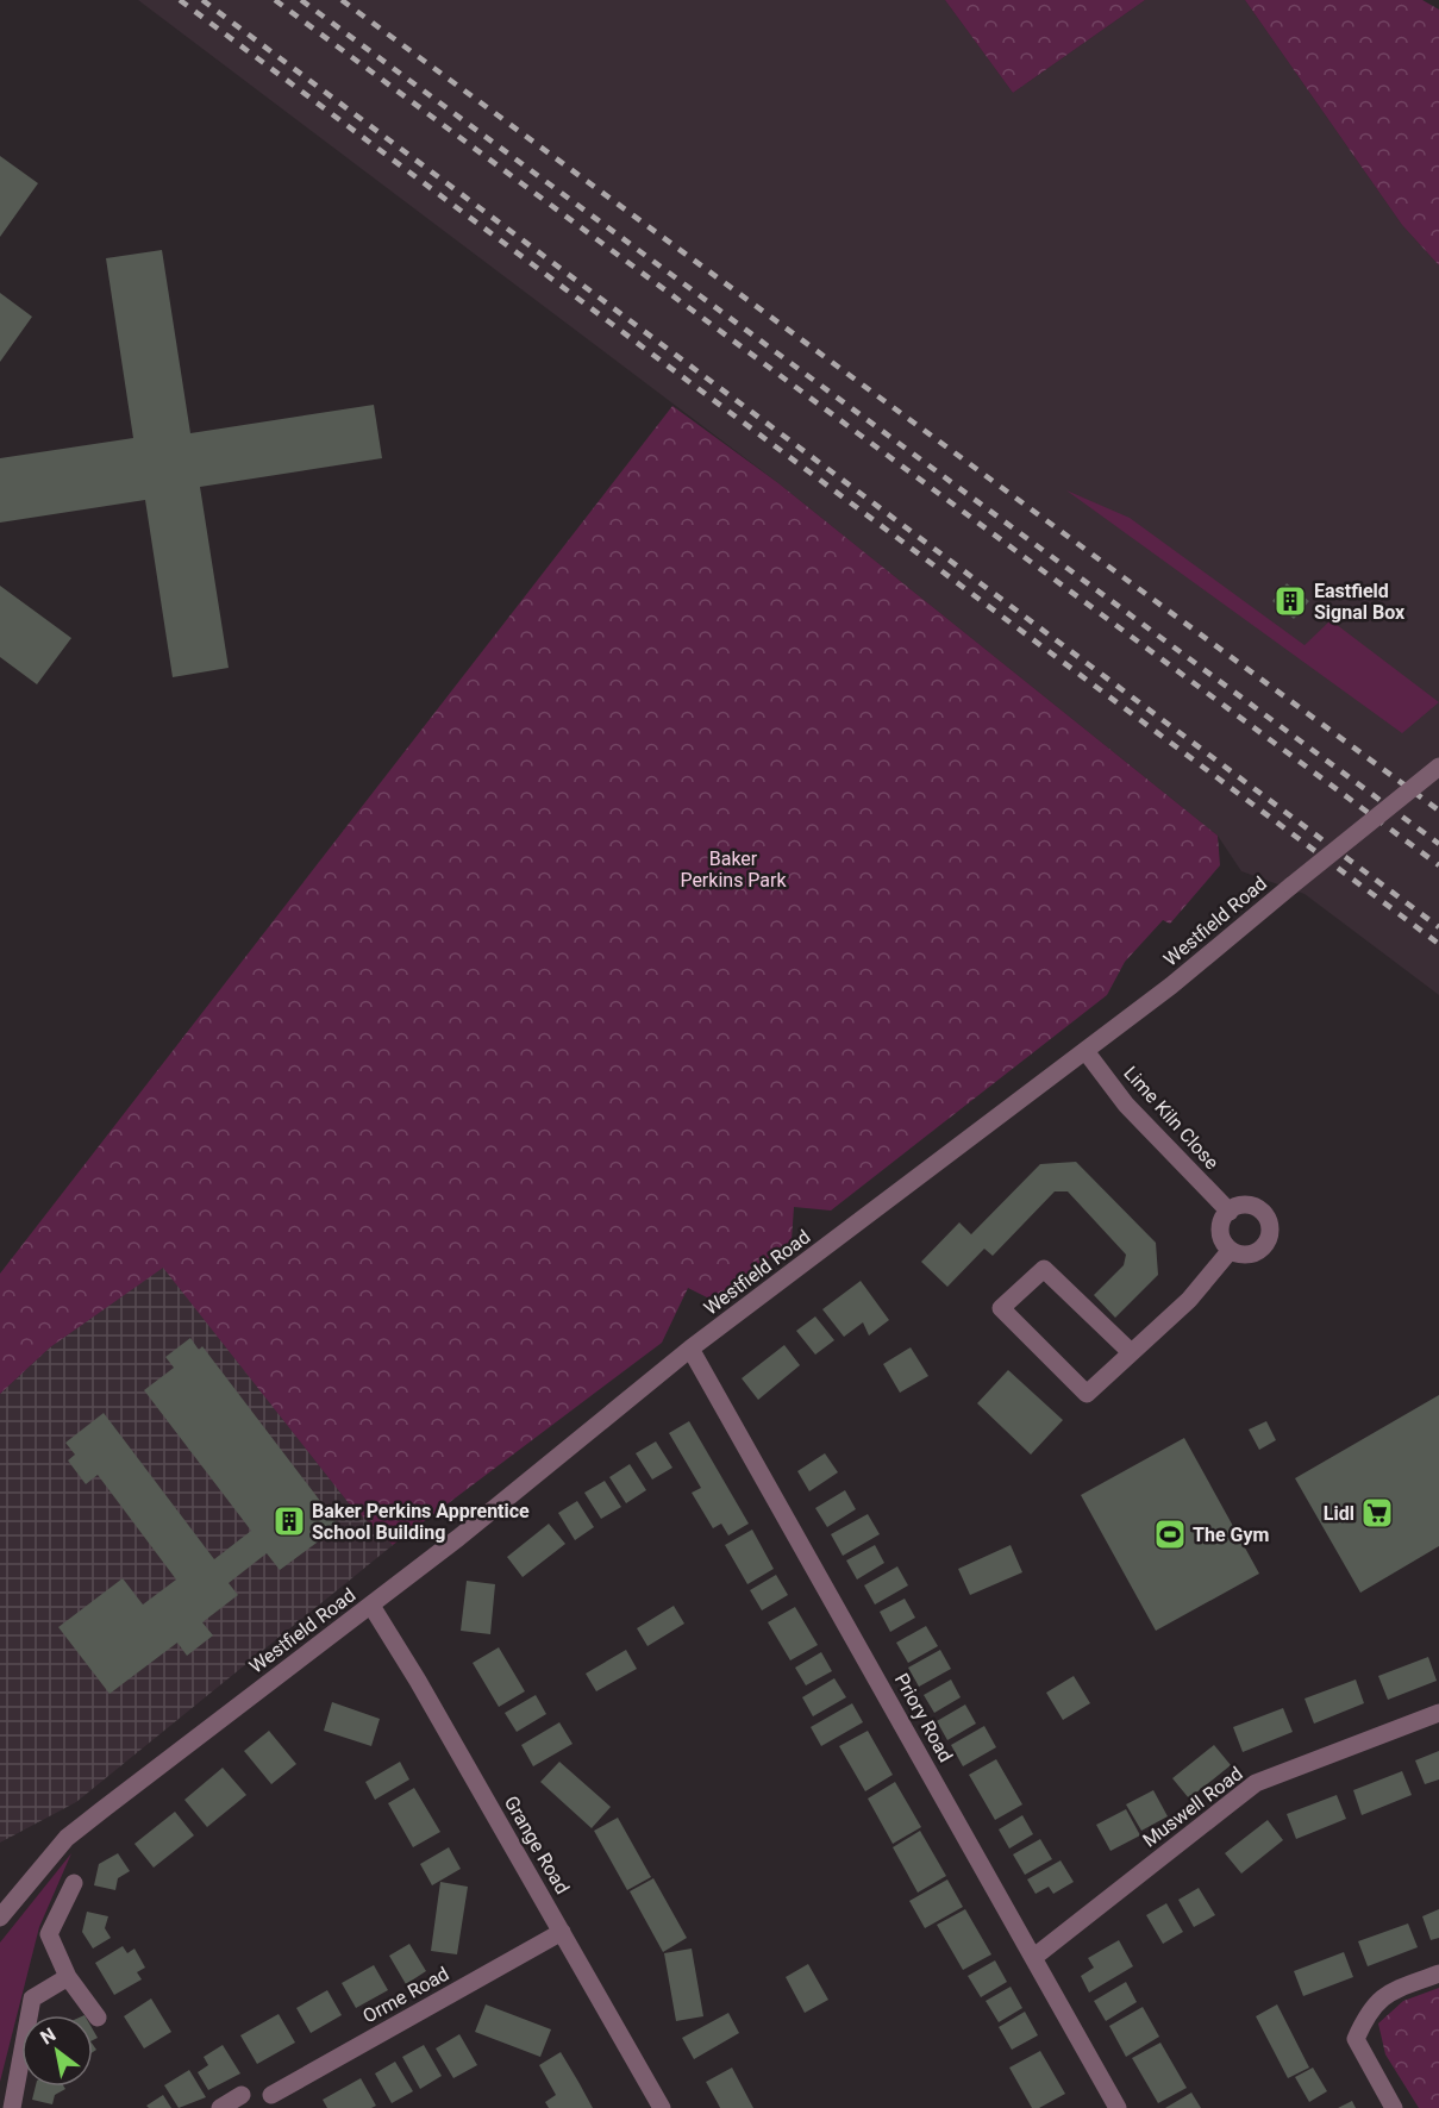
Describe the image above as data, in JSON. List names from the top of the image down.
{
  "streets": {
    "street": [
      "Westfield Road",
      "Lime Kiln Close",
      "Priory Road",
      "Muswell Road",
      "Grange Road",
      "Orme Road"
    ]
  },
  "crossings": [
    ["Westfield Road", "Lime Kiln Close"],
    ["Westfield Road", "Priory Road"],
    ["Westfield Road", "Grange Road"],
    ["Priory Road", "Muswell Road"],
    ["Grange Road", "Orme Road"]
  ],
  "parks": ["Baker Perkins Park"],
  "places": {
    "building": ["Eastfield Signal Box", "Baker Perkins Apprentice School Building"],
    "supermarket": ["Lidl"],
    "sports": ["The Gym"]
  },
  "north": "top left"
}
